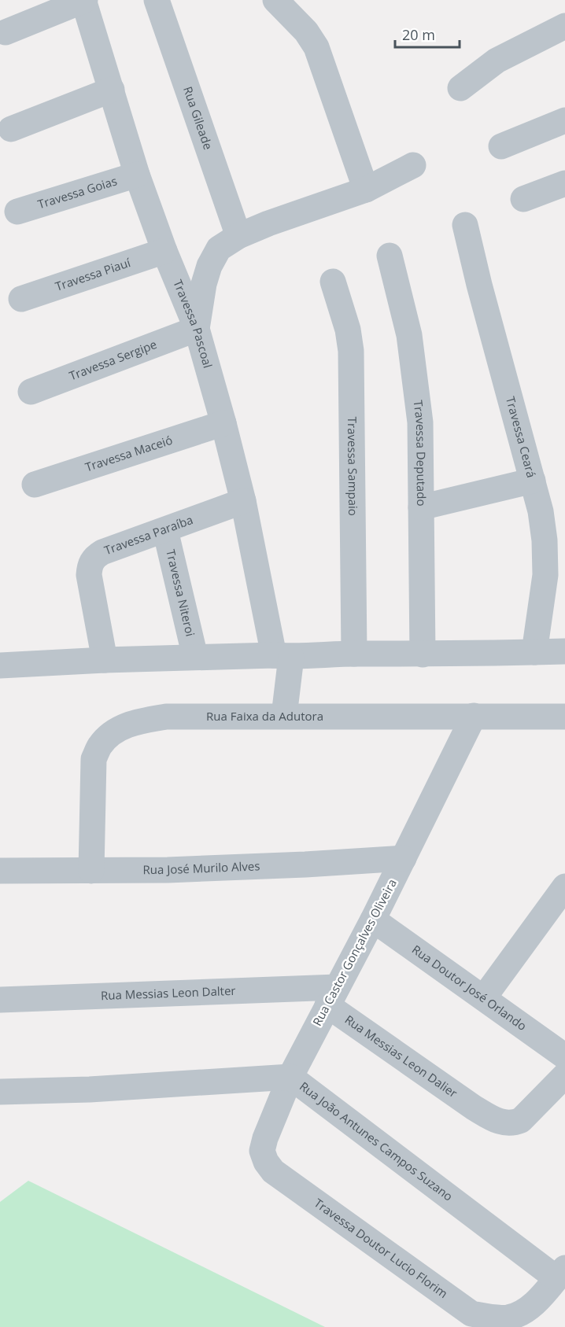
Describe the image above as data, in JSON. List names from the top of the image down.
{
  "streets": {
    "street": [
      "Rua Gileade",
      "Travessa Goias",
      "Travessa Piauí",
      "Travessa Pascoal",
      "Travessa Sergipe",
      "Travessa Ceará",
      "Travessa Deputado",
      "Travessa Maceió",
      "Travessa Sampaio",
      "Travessa Paraíba",
      "Travessa Niteroi",
      "Rua Faixa da Adutora",
      "Rua José Murilo Alves",
      "Rua Castor Gonçalves Oliveira",
      "Rua Doutor José Orlando",
      "Rua Messias Leon Dalter",
      "Rua Messias Leon Dalier",
      "Rua João Antunes Campos Suzano",
      "Travessa Doutor Lucio Florim"
    ]
  },
  "crossings": [
    ["Travessa Goias", "Travessa Pascoal"],
    ["Travessa Piauí", "Travessa Pascoal"],
    ["Travessa Pascoal", "Travessa Sergipe"],
    ["Travessa Pascoal", "Travessa Maceió"],
    ["Travessa Pascoal", "Travessa Paraíba"],
    ["Travessa Pascoal", "Rua Faixa da Adutora"],
    ["Travessa Paraíba", "Travessa Niteroi"],
    ["Rua Faixa da Adutora", "Rua José Murilo Alves"],
    ["Rua Faixa da Adutora", "Rua Castor Gonçalves Oliveira"],
    ["Rua José Murilo Alves", "Rua Castor Gonçalves Oliveira"],
    ["Rua Castor Gonçalves Oliveira", "Rua Doutor José Orlando"],
    ["Rua Castor Gonçalves Oliveira", "Rua Messias Leon Dalter"],
    ["Rua Castor Gonçalves Oliveira", "Rua Messias Leon Dalier"],
    ["Rua Castor Gonçalves Oliveira", "Rua João Antunes Campos Suzano"],
    ["Rua Castor Gonçalves Oliveira", "Travessa Doutor Lucio Florim"],
    ["Rua Messias Leon Dalter", "Rua Messias Leon Dalier"],
    ["Rua João Antunes Campos Suzano", "Travessa Doutor Lucio Florim"]
  ],
  "scale_bar": "20 m"
}
